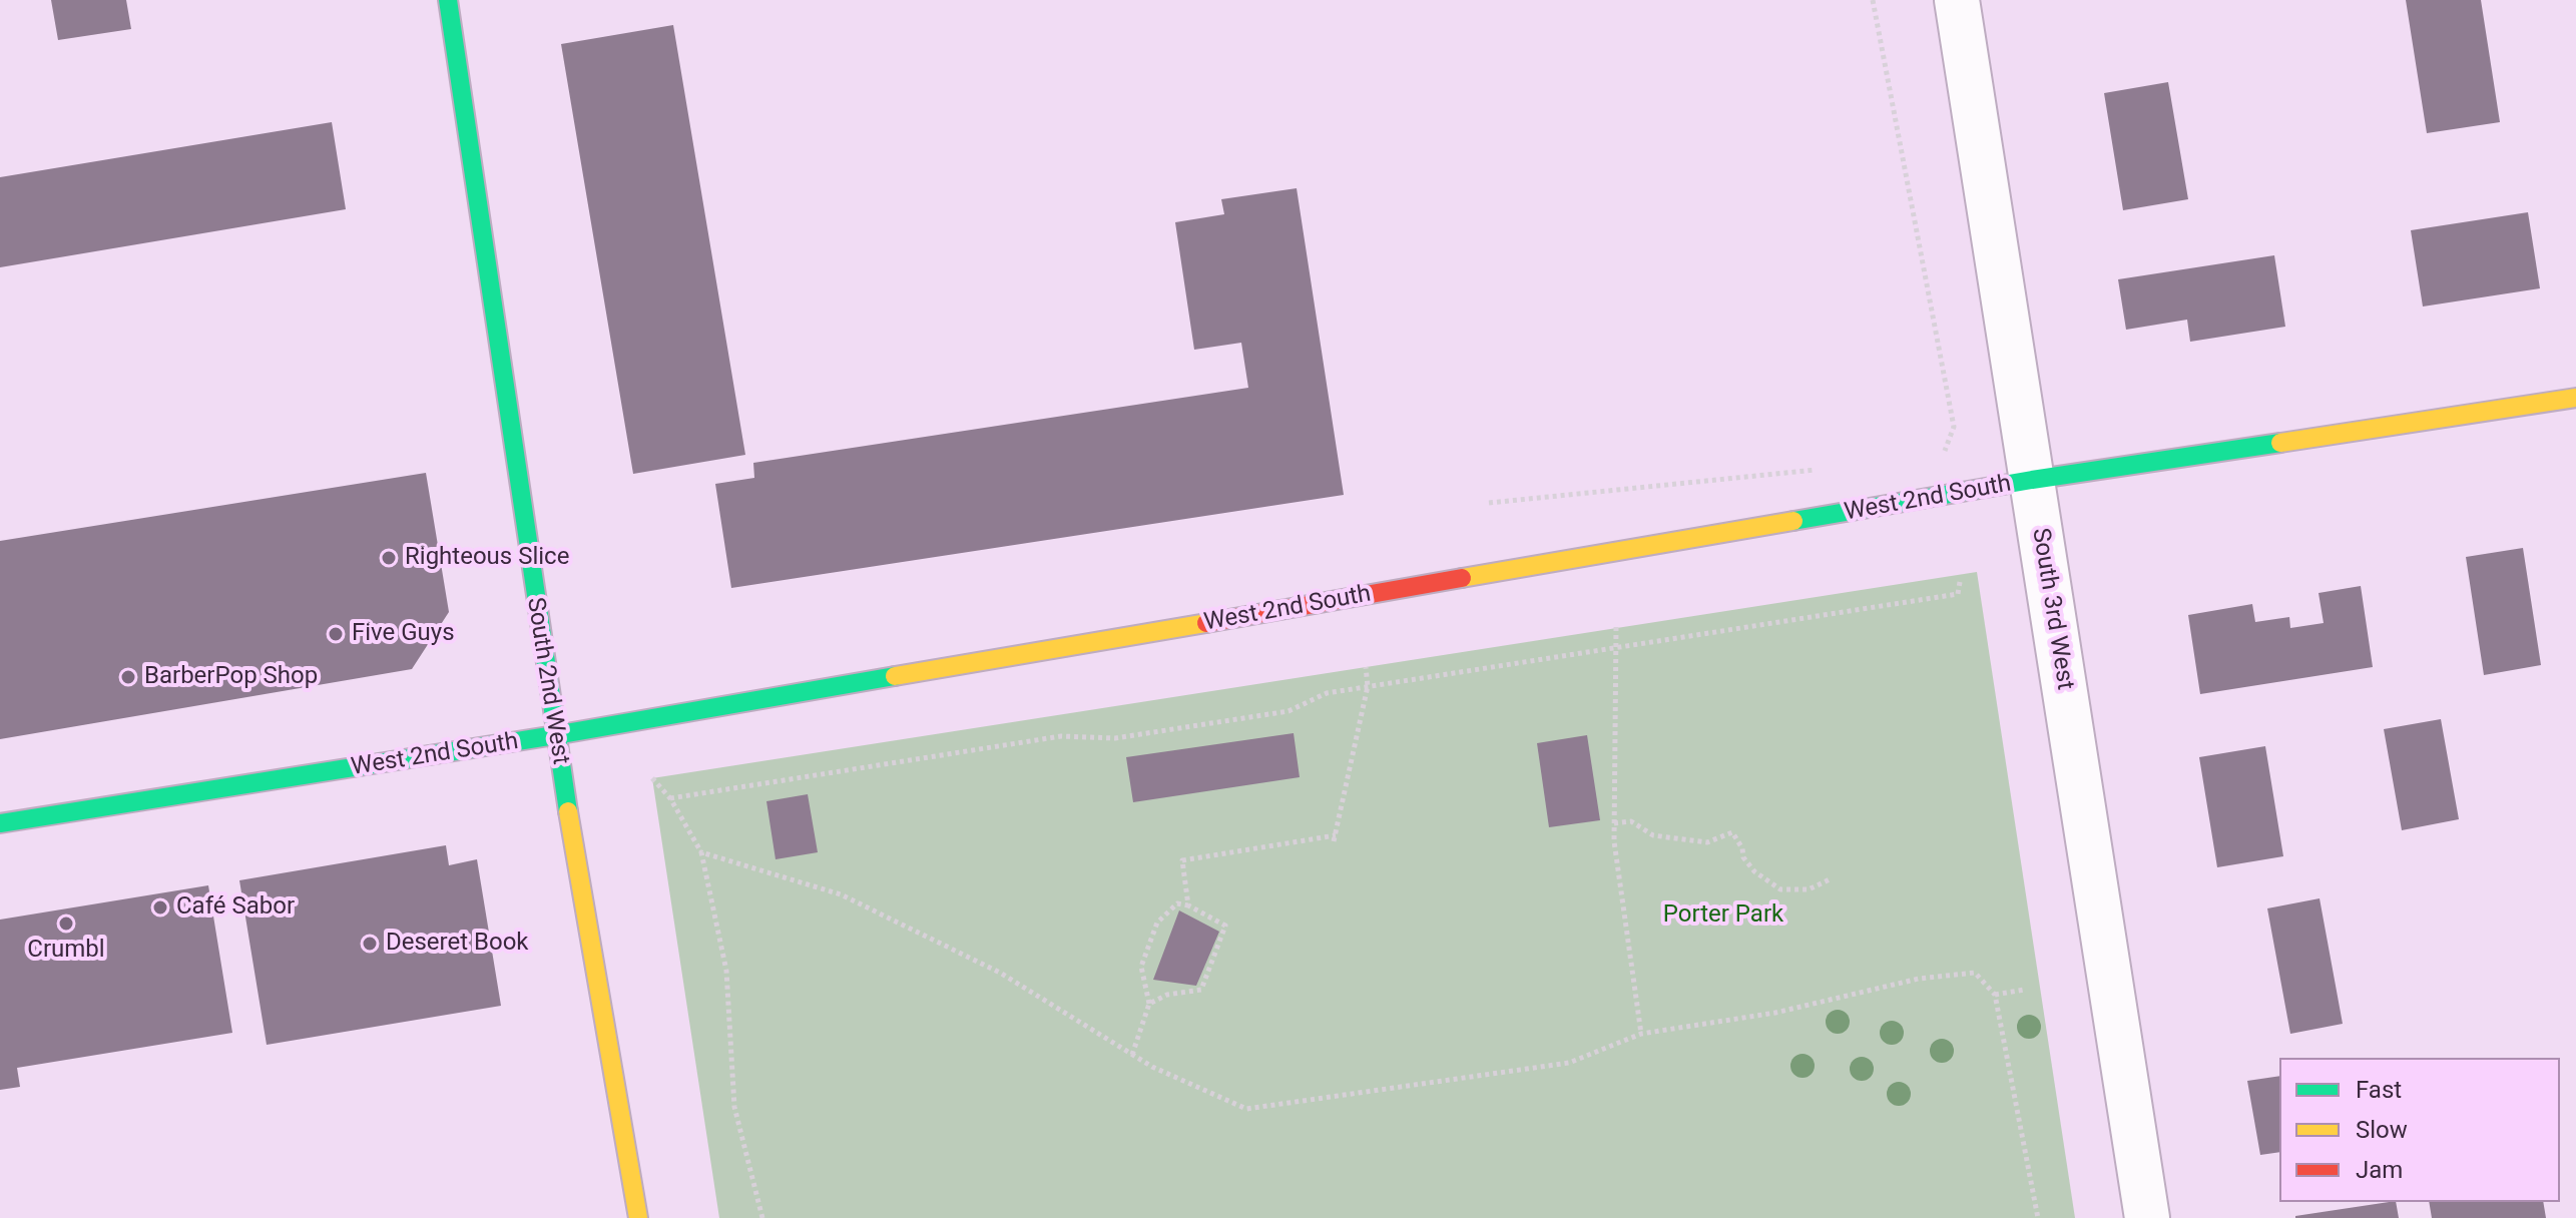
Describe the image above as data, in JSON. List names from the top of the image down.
{
  "streets": {
    "street": ["West 2nd South", "South 3rd West", "South 2nd West"]
  },
  "crossings": [
    ["West 2nd South", "South 3rd West"],
    ["West 2nd South", "South 2nd West"]
  ],
  "parks": ["Porter Park"],
  "places": [
    "Righteous Slice",
    "Five Guys",
    "BarberPop Shop",
    "Café Sabor",
    "Crumbl",
    "Deseret Book"
  ],
  "legend": ["Fast", "Slow", "Jam"]
}
